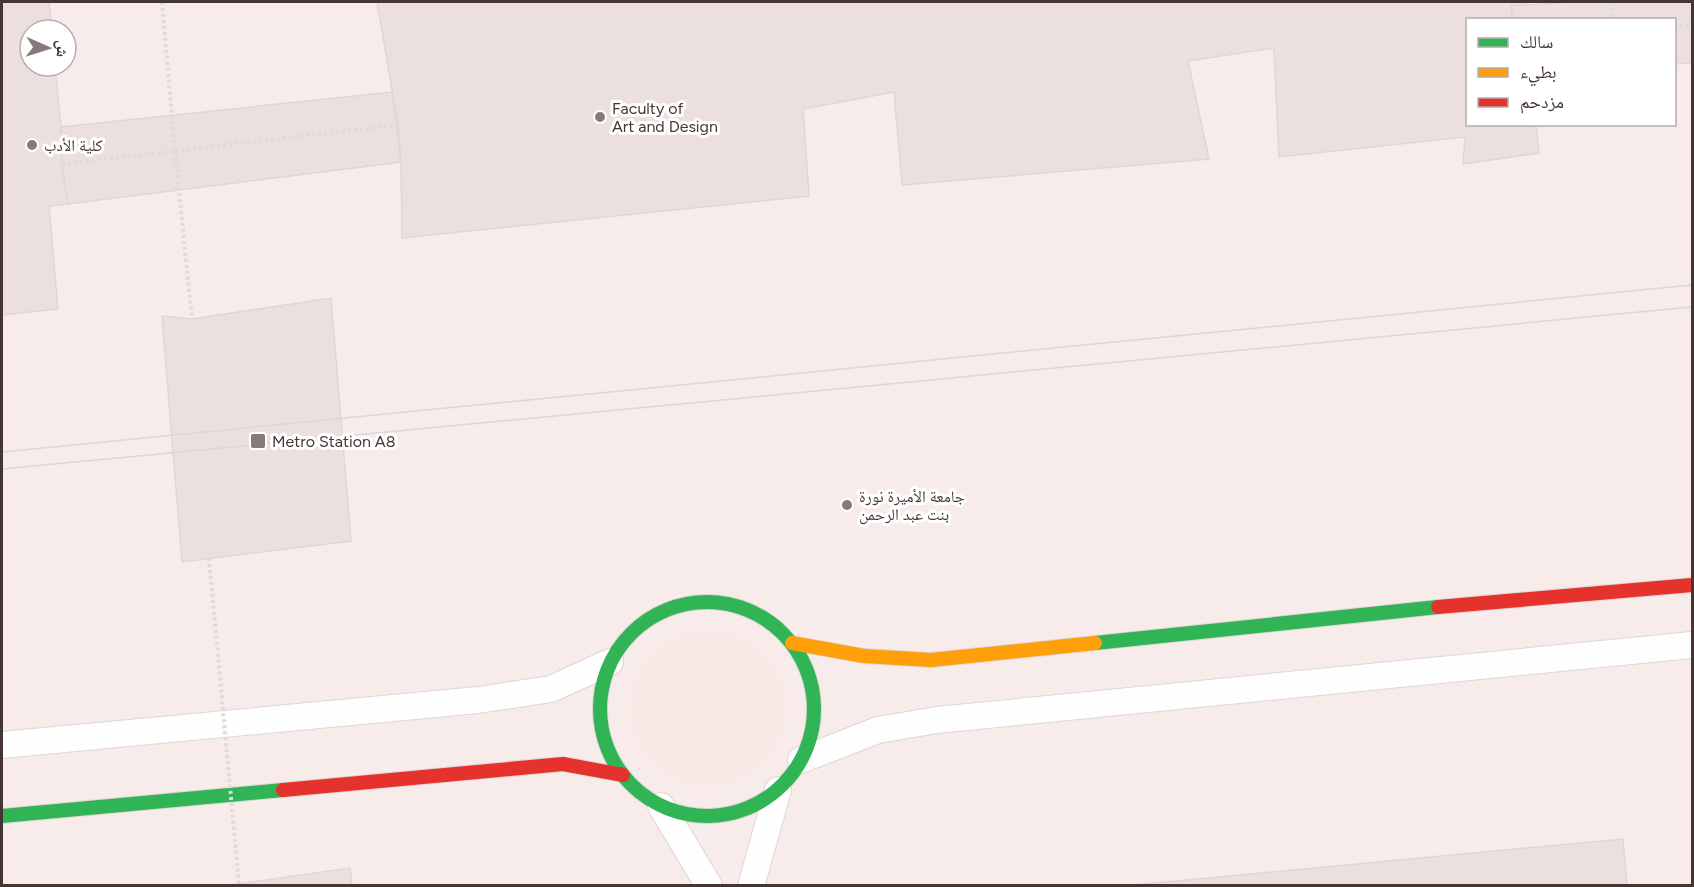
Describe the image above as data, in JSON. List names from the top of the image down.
{
  "places": {
    "other": ["Faculty of Art and Design", "كلية الأدب", "جامعة الأميرة نورة بنت عبد الرحمن"],
    "transit": ["Metro Station A8"]
  },
  "legend": ["سالك", "بطيء", "مزدحم"],
  "north": "right"
}
